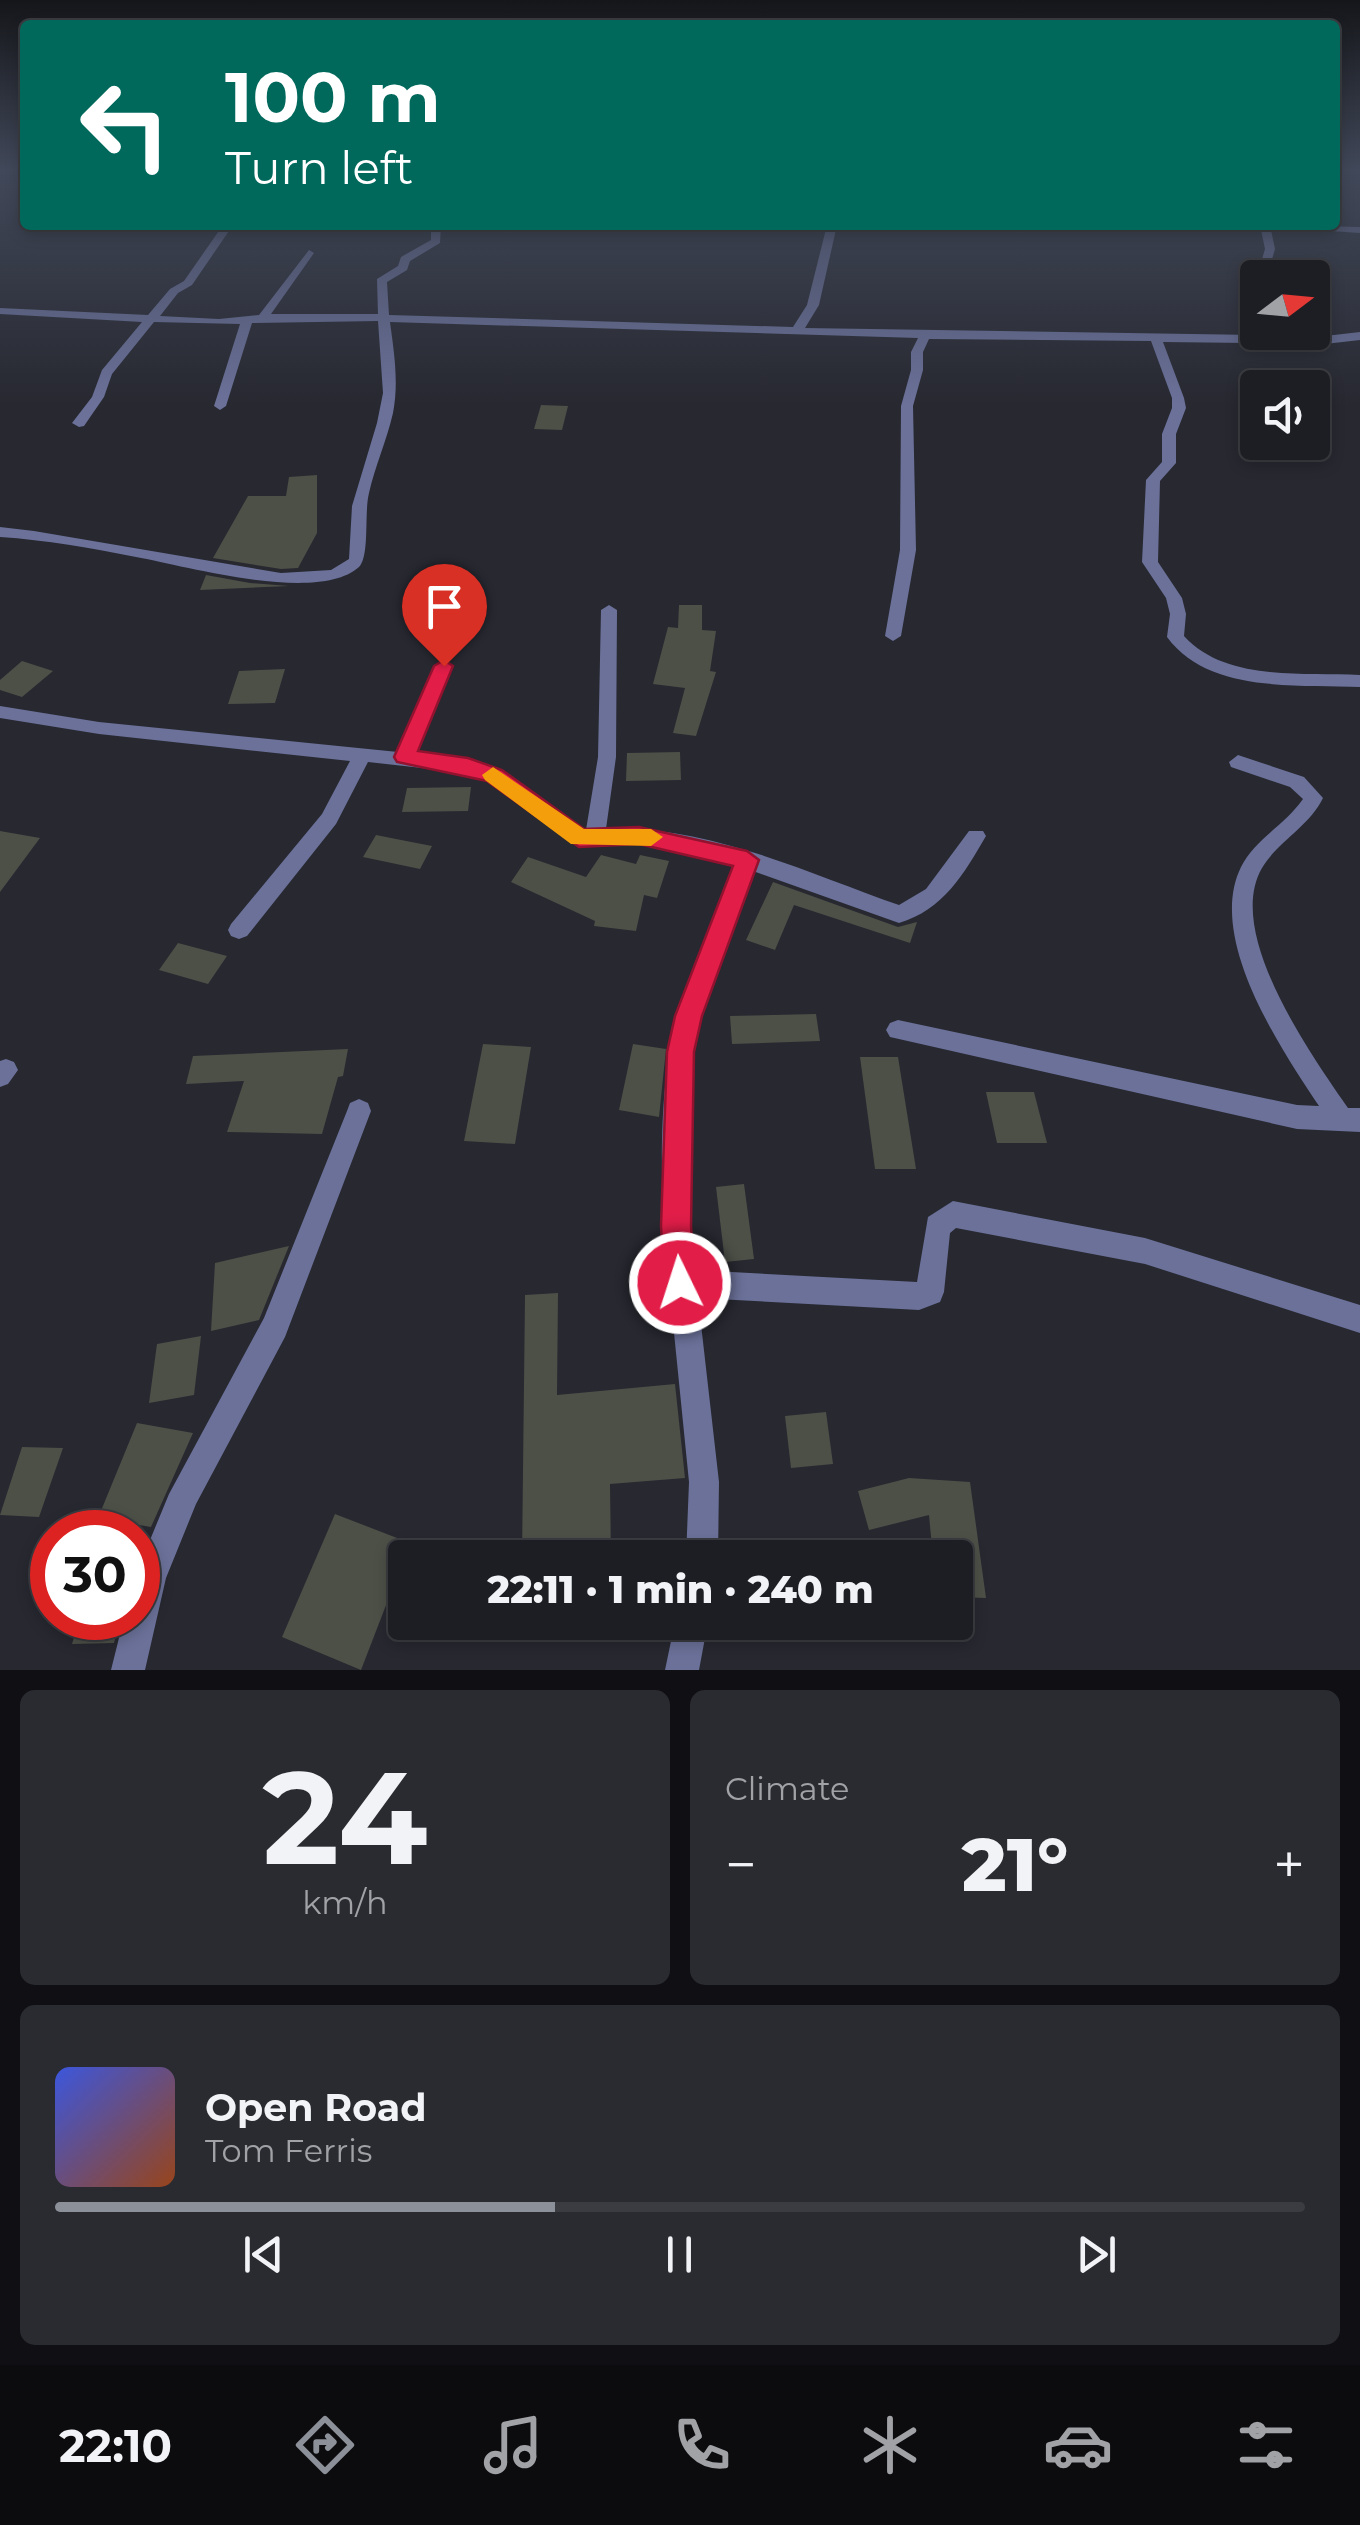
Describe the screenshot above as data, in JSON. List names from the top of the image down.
{
  "north": "right",
  "page": {
    "turn": ["100 m", "Turn left"],
    "limit": "30",
    "trip": "22:11 · 1 min · 240 m",
    "tile": [
      ["24", "km/h"],
      "Climate"
    ],
    "heat": ["−", "21°", "+"],
    "song": ["Open Road", "Tom Ferris"],
    "tabs": "22:10"
  }
}
